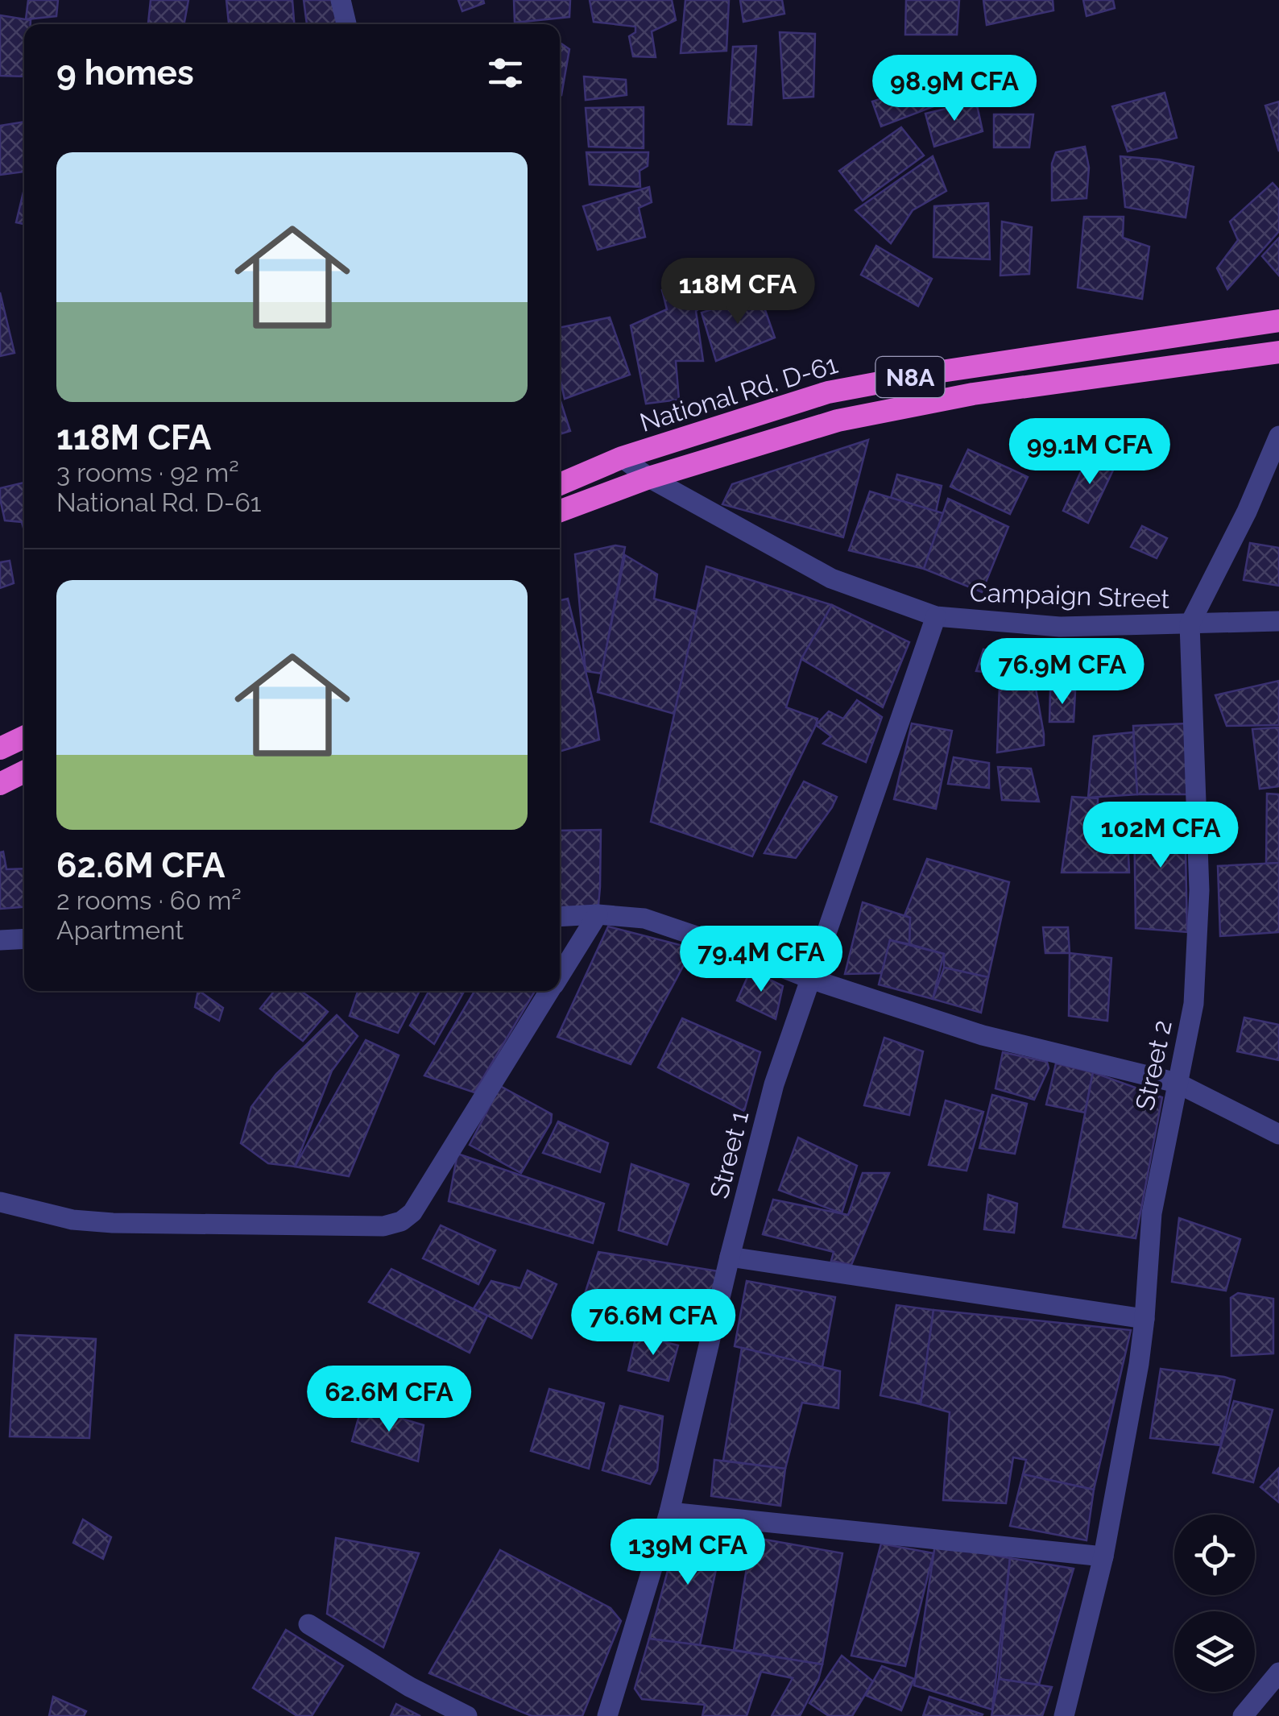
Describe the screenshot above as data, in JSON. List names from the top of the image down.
{
  "streets": {
    "highway": ["N8A", "National Rd. D-61"],
    "street": ["Campaign Street", "Street 2", "Street 1"]
  },
  "crossings": [
    ["National Rd. D-61", "Campaign Street"],
    ["Campaign Street", "Street 2"],
    ["Campaign Street", "Street 1"]
  ],
  "page": {
    "heading": "9 homes",
    "price": [
      "98.9M CFA",
      "118M CFA",
      "99.1M CFA",
      "76.9M CFA",
      "102M CFA",
      "79.4M CFA",
      "76.6M CFA",
      "62.6M CFA",
      "139M CFA"
    ],
    "list": [
      {
        "name": "118M CFA",
        "note": "3 rooms · 92 m² · National Rd. D-61"
      },
      {
        "name": "62.6M CFA",
        "note": "2 rooms · 60 m² · Apartment"
      }
    ]
  }
}
